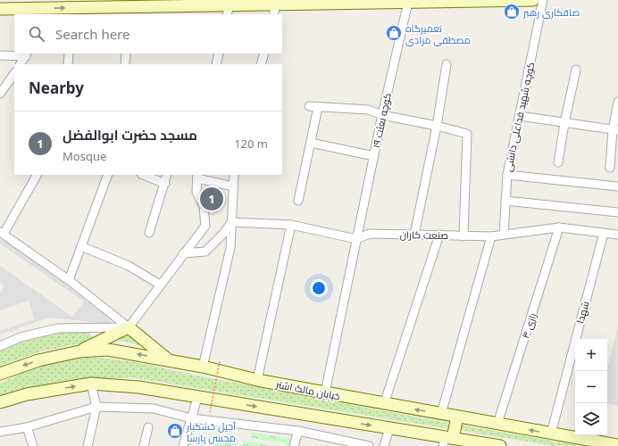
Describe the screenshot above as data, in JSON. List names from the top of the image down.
{
  "streets": {
    "main road": ["خیابان مالک اشتر"],
    "street": [
      "کوچه شهید فداعلی دانشی",
      "کوچه بعثت ۱۹",
      "صنعت کاران",
      "شهدا",
      "رازی ۳"
    ]
  },
  "crossings": [
    ["کوچه شهید فداعلی دانشی", "صنعت کاران"],
    ["کوچه بعثت ۱۹", "صنعت کاران"],
    ["کوچه بعثت ۱۹", "خیابان مالک اشتر"],
    ["صنعت کاران", "شهدا"],
    ["صنعت کاران", "رازی ۳"],
    ["شهدا", "خیابان مالک اشتر"],
    ["رازی ۳", "خیابان مالک اشتر"]
  ],
  "places": {
    "shop": ["صافکاری رهبر", "تعمیرگاه مصطفی مرادی", "آجیل خشکبار محسن پارسا"]
  },
  "page": {
    "search": "Search here",
    "heading": "Nearby",
    "list": [
      {
        "mark": "1",
        "name": "مسجد حضرت ابوالفضل",
        "note": "Mosque",
        "value": "120 m"
      }
    ],
    "pins": "1",
    "map_buttons": ["+", "−"]
  }
}
